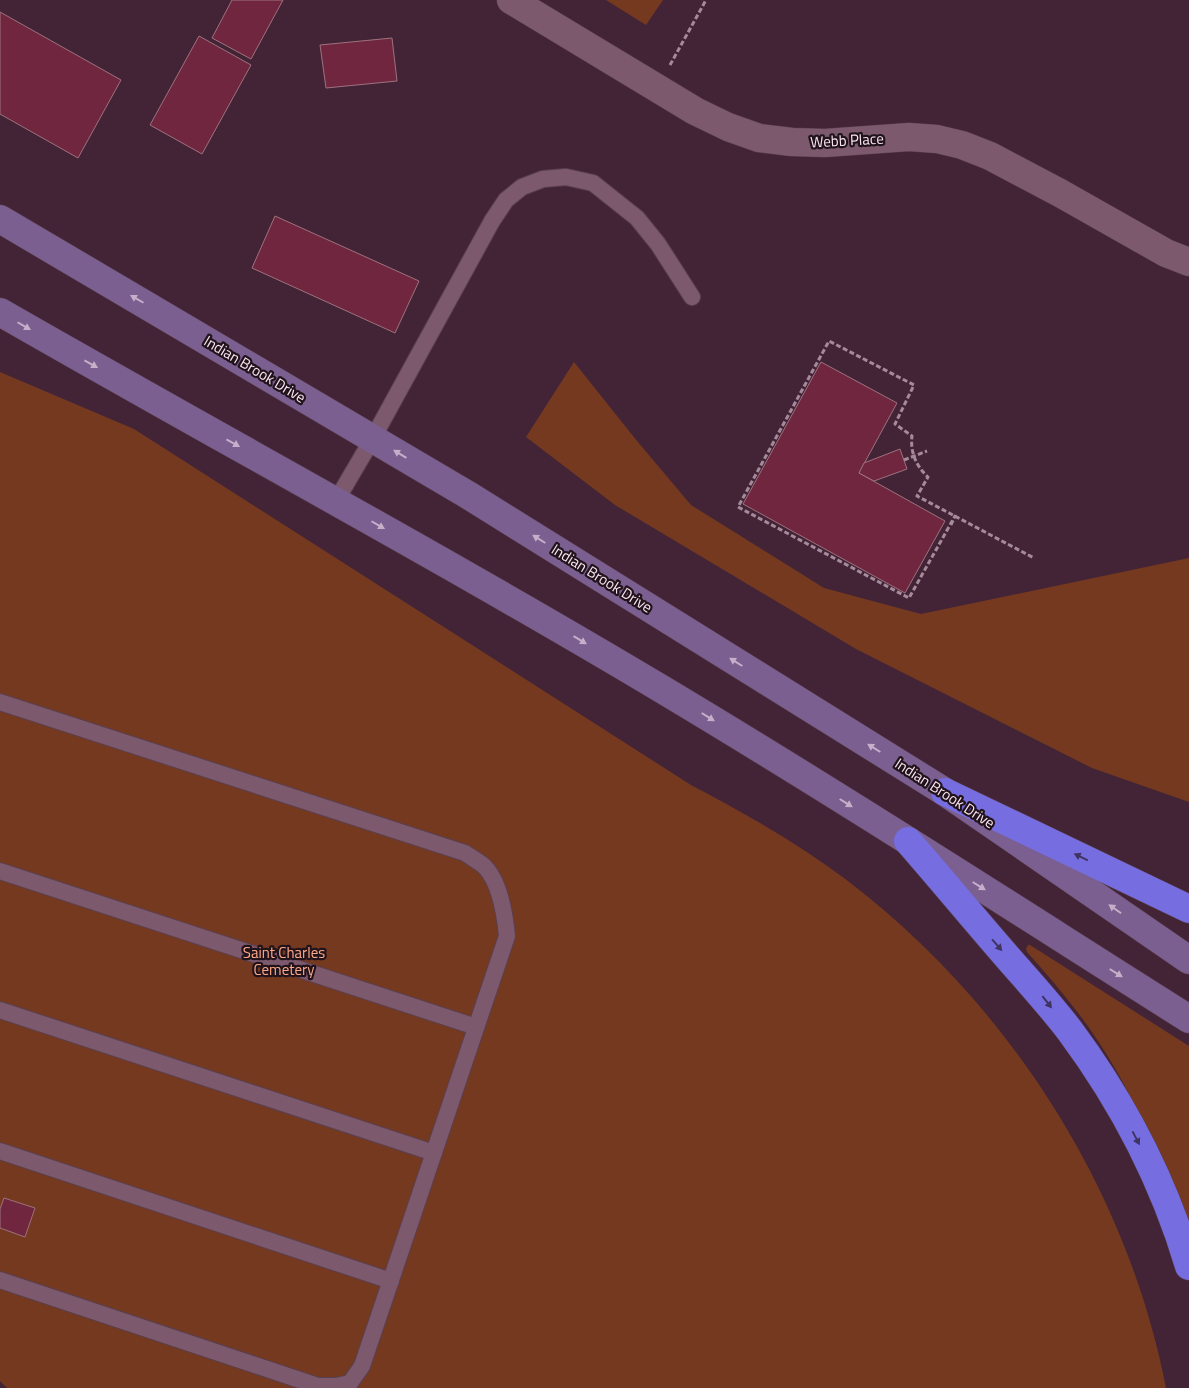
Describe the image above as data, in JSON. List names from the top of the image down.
{
  "streets": {
    "main road": ["Indian Brook Drive"],
    "street": ["Webb Place"]
  },
  "parks": ["Saint Charles Cemetery"]
}
